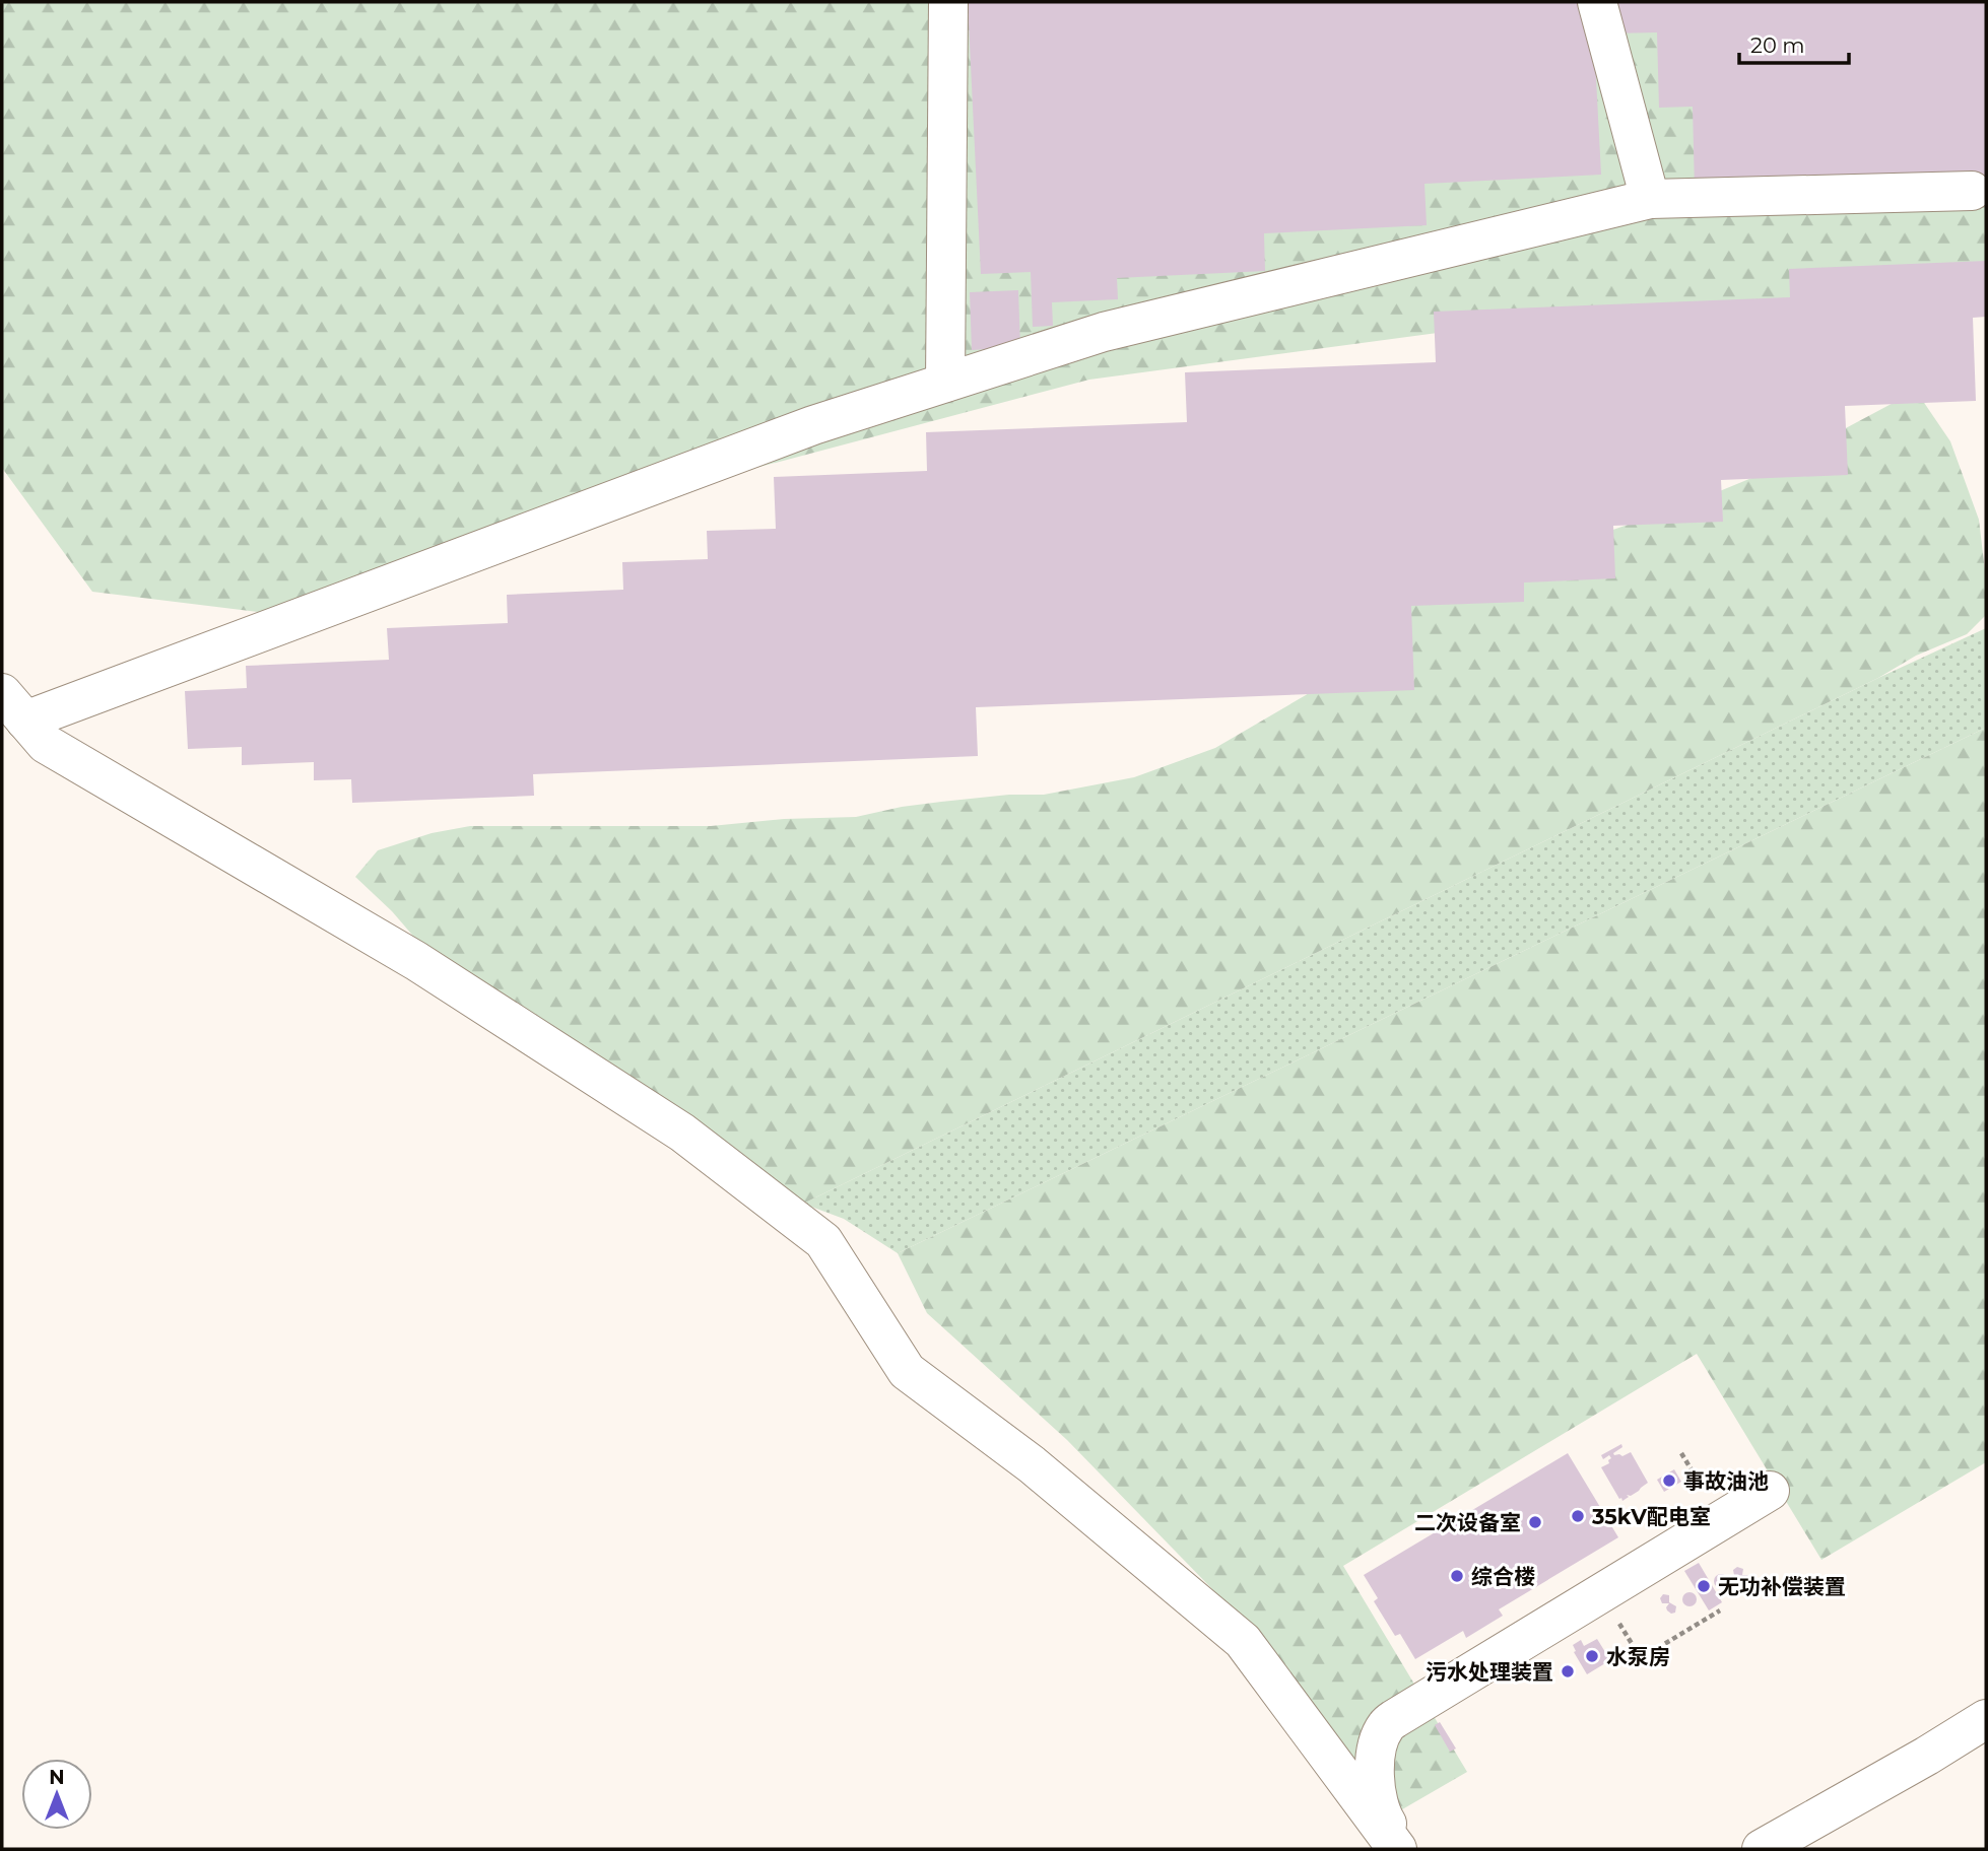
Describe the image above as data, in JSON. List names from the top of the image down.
{
  "places": [
    "事故油池",
    "35kV配电室",
    "二次设备室",
    "综合楼",
    "无功补偿装置",
    "水泵房",
    "污水处理装置"
  ],
  "scale_bar": "20 m",
  "north": "top"
}
